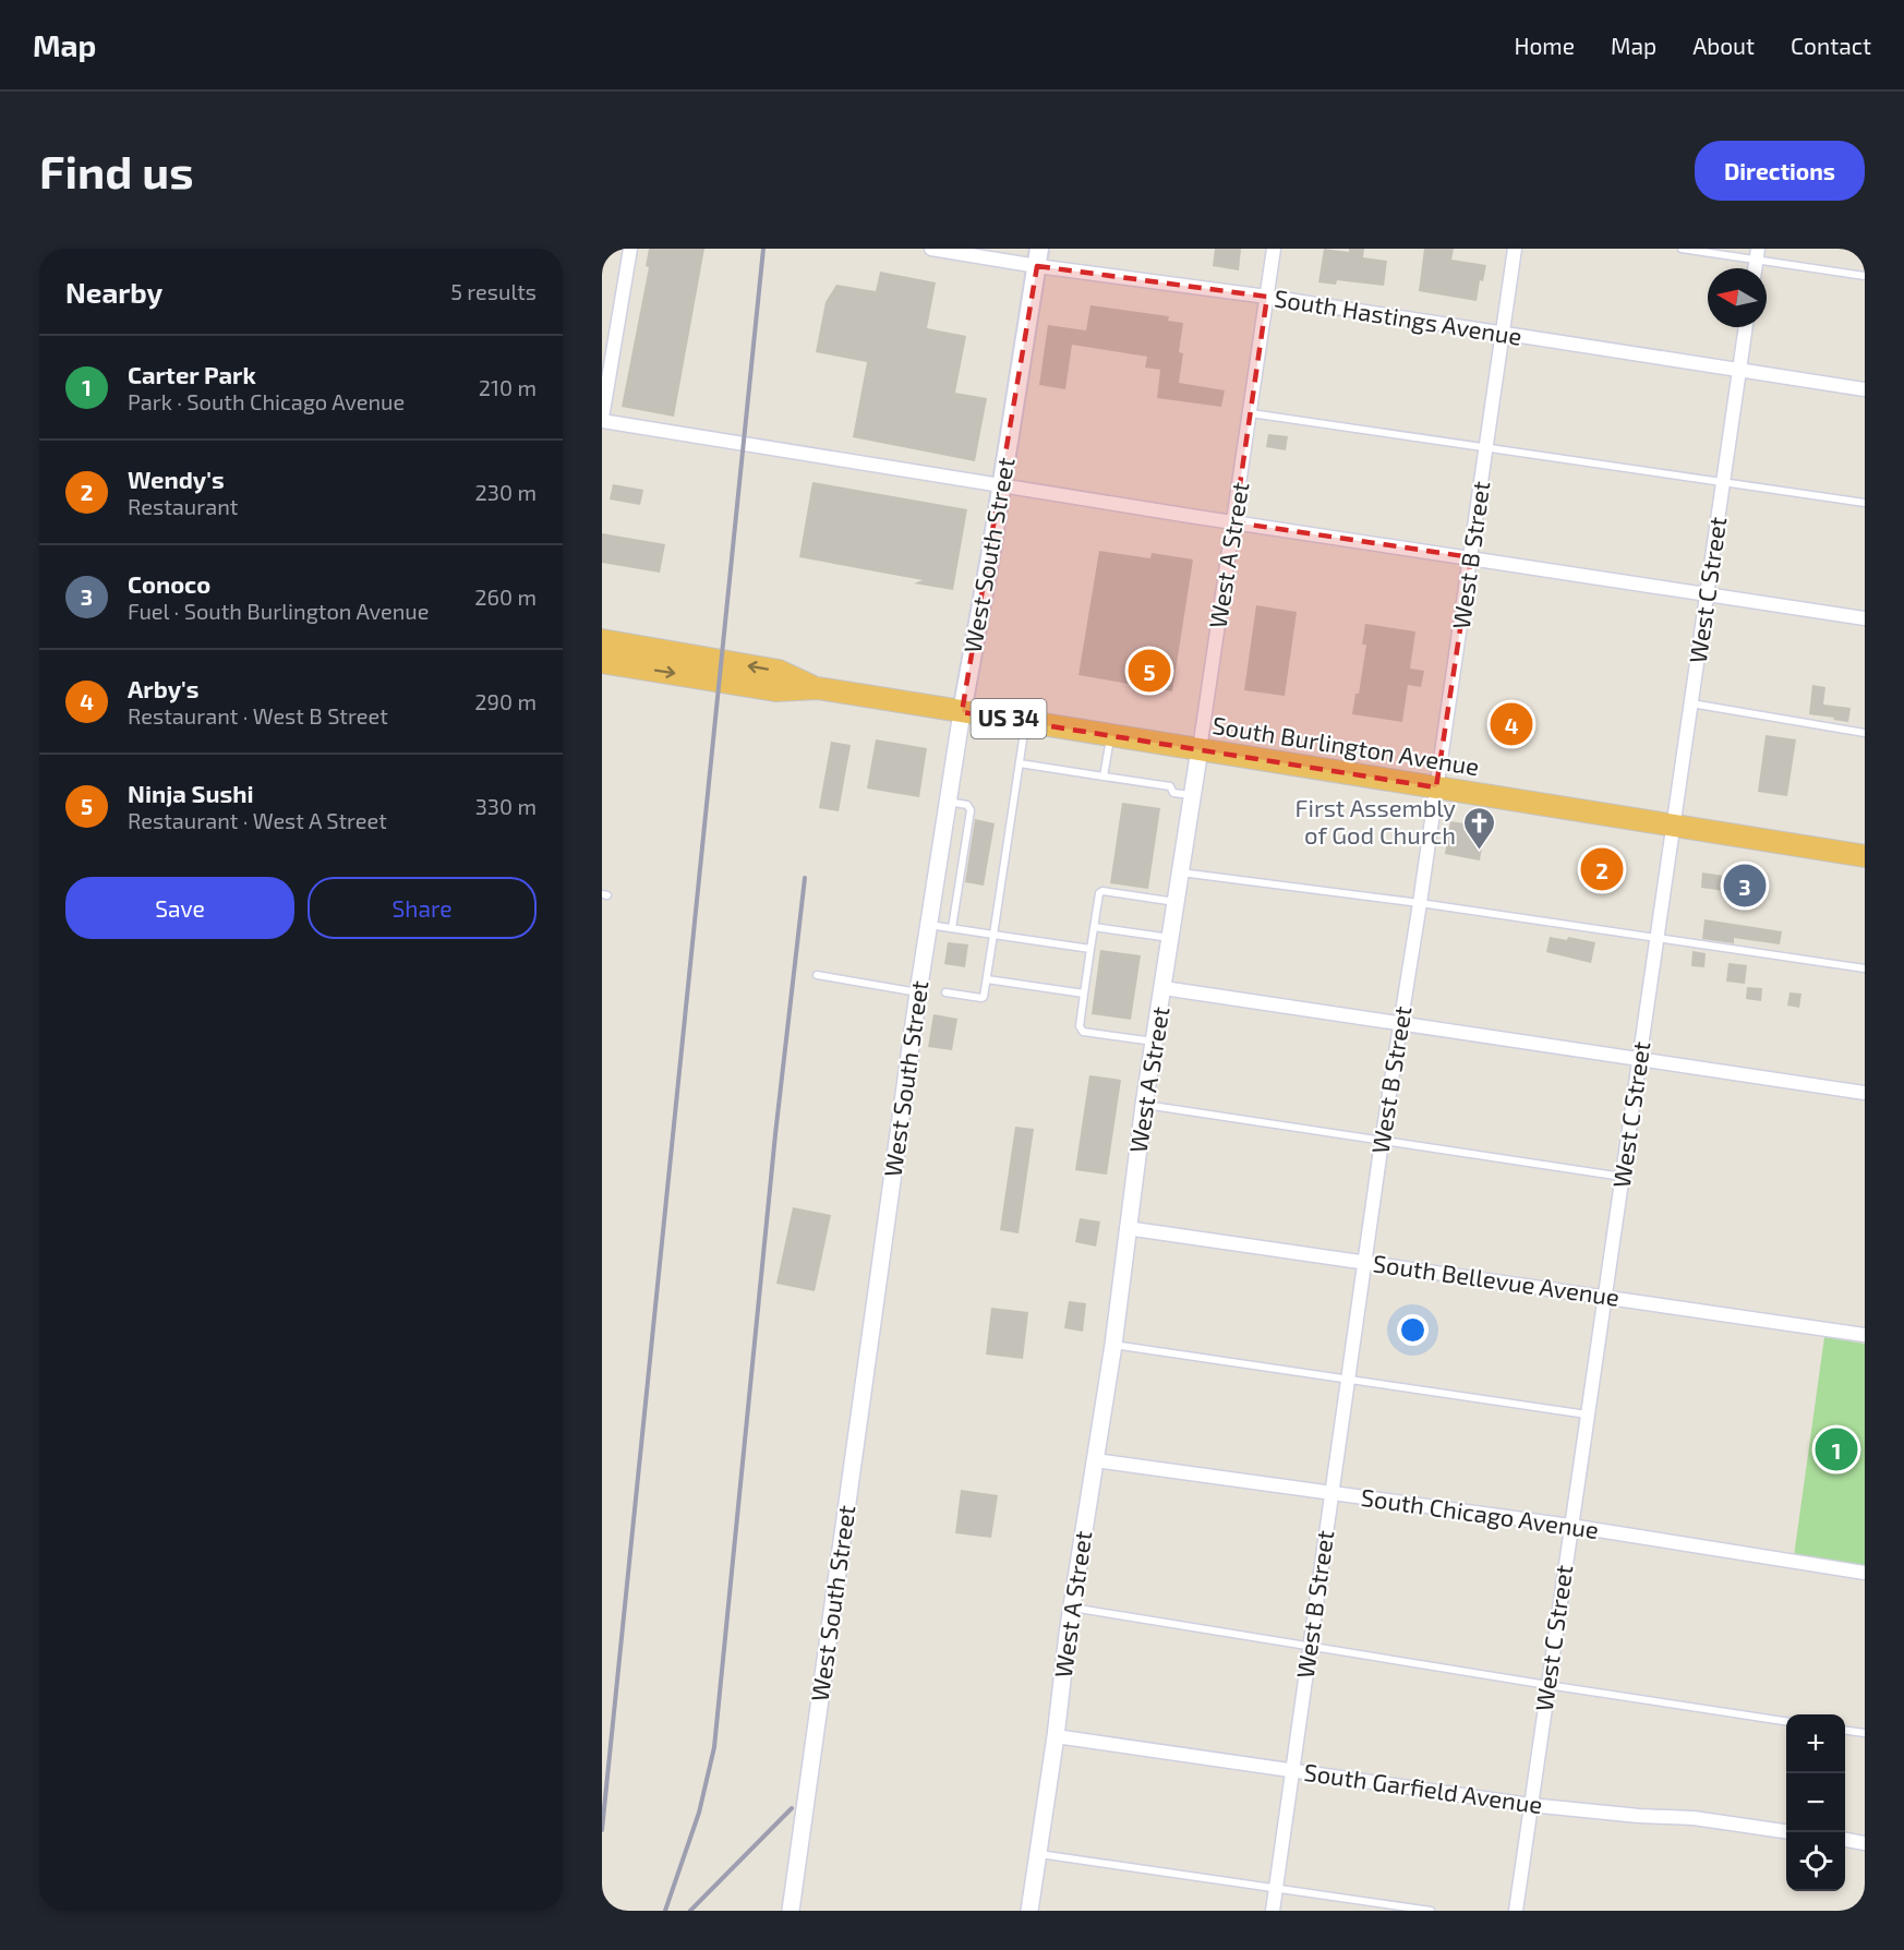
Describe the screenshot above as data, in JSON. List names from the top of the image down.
{
  "streets": {
    "highway": ["US 34", "South Burlington Avenue"],
    "main road": ["West South Street"],
    "street": [
      "South Hastings Avenue",
      "West A Street",
      "West B Street",
      "West C Street",
      "South Bellevue Avenue",
      "South Chicago Avenue",
      "South Garfield Avenue"
    ]
  },
  "crossings": [
    ["South Hastings Avenue", "West South Street"],
    ["South Hastings Avenue", "West A Street"],
    ["South Hastings Avenue", "West B Street"],
    ["South Hastings Avenue", "West C Street"],
    ["West South Street", "South Burlington Avenue"],
    ["West A Street", "South Burlington Avenue"],
    ["West A Street", "South Bellevue Avenue"],
    ["West A Street", "South Chicago Avenue"],
    ["West A Street", "South Garfield Avenue"],
    ["West B Street", "South Burlington Avenue"],
    ["West B Street", "South Bellevue Avenue"],
    ["West B Street", "South Chicago Avenue"],
    ["West B Street", "South Garfield Avenue"],
    ["West C Street", "South Burlington Avenue"],
    ["West C Street", "South Bellevue Avenue"],
    ["West C Street", "South Chicago Avenue"],
    ["West C Street", "South Garfield Avenue"],
    ["US 34", "South Burlington Avenue"]
  ],
  "places": {
    "church": ["First Assembly of God Church"]
  },
  "north": "left",
  "page": {
    "header": "Map",
    "nav": [
      "Home",
      "Map",
      "About",
      "Contact"
    ],
    "buttons": [
      "Directions",
      ["Save", "Share"]
    ],
    "title": "Find us",
    "heading": ["Nearby", "5 results"],
    "list": [
      {
        "mark": "1",
        "name": "Carter Park",
        "note": "Park · South Chicago Avenue",
        "value": "210 m"
      },
      {
        "mark": "2",
        "name": "Wendy's",
        "note": "Restaurant",
        "value": "230 m"
      },
      {
        "mark": "3",
        "name": "Conoco",
        "note": "Fuel · South Burlington Avenue",
        "value": "260 m"
      },
      {
        "mark": "4",
        "name": "Arby's",
        "note": "Restaurant · West B Street",
        "value": "290 m"
      },
      {
        "mark": "5",
        "name": "Ninja Sushi",
        "note": "Restaurant · West A Street",
        "value": "330 m"
      }
    ],
    "pins": [
      "5",
      "4",
      "2",
      "3",
      "1"
    ],
    "map_buttons": ["+", "−"]
  }
}
